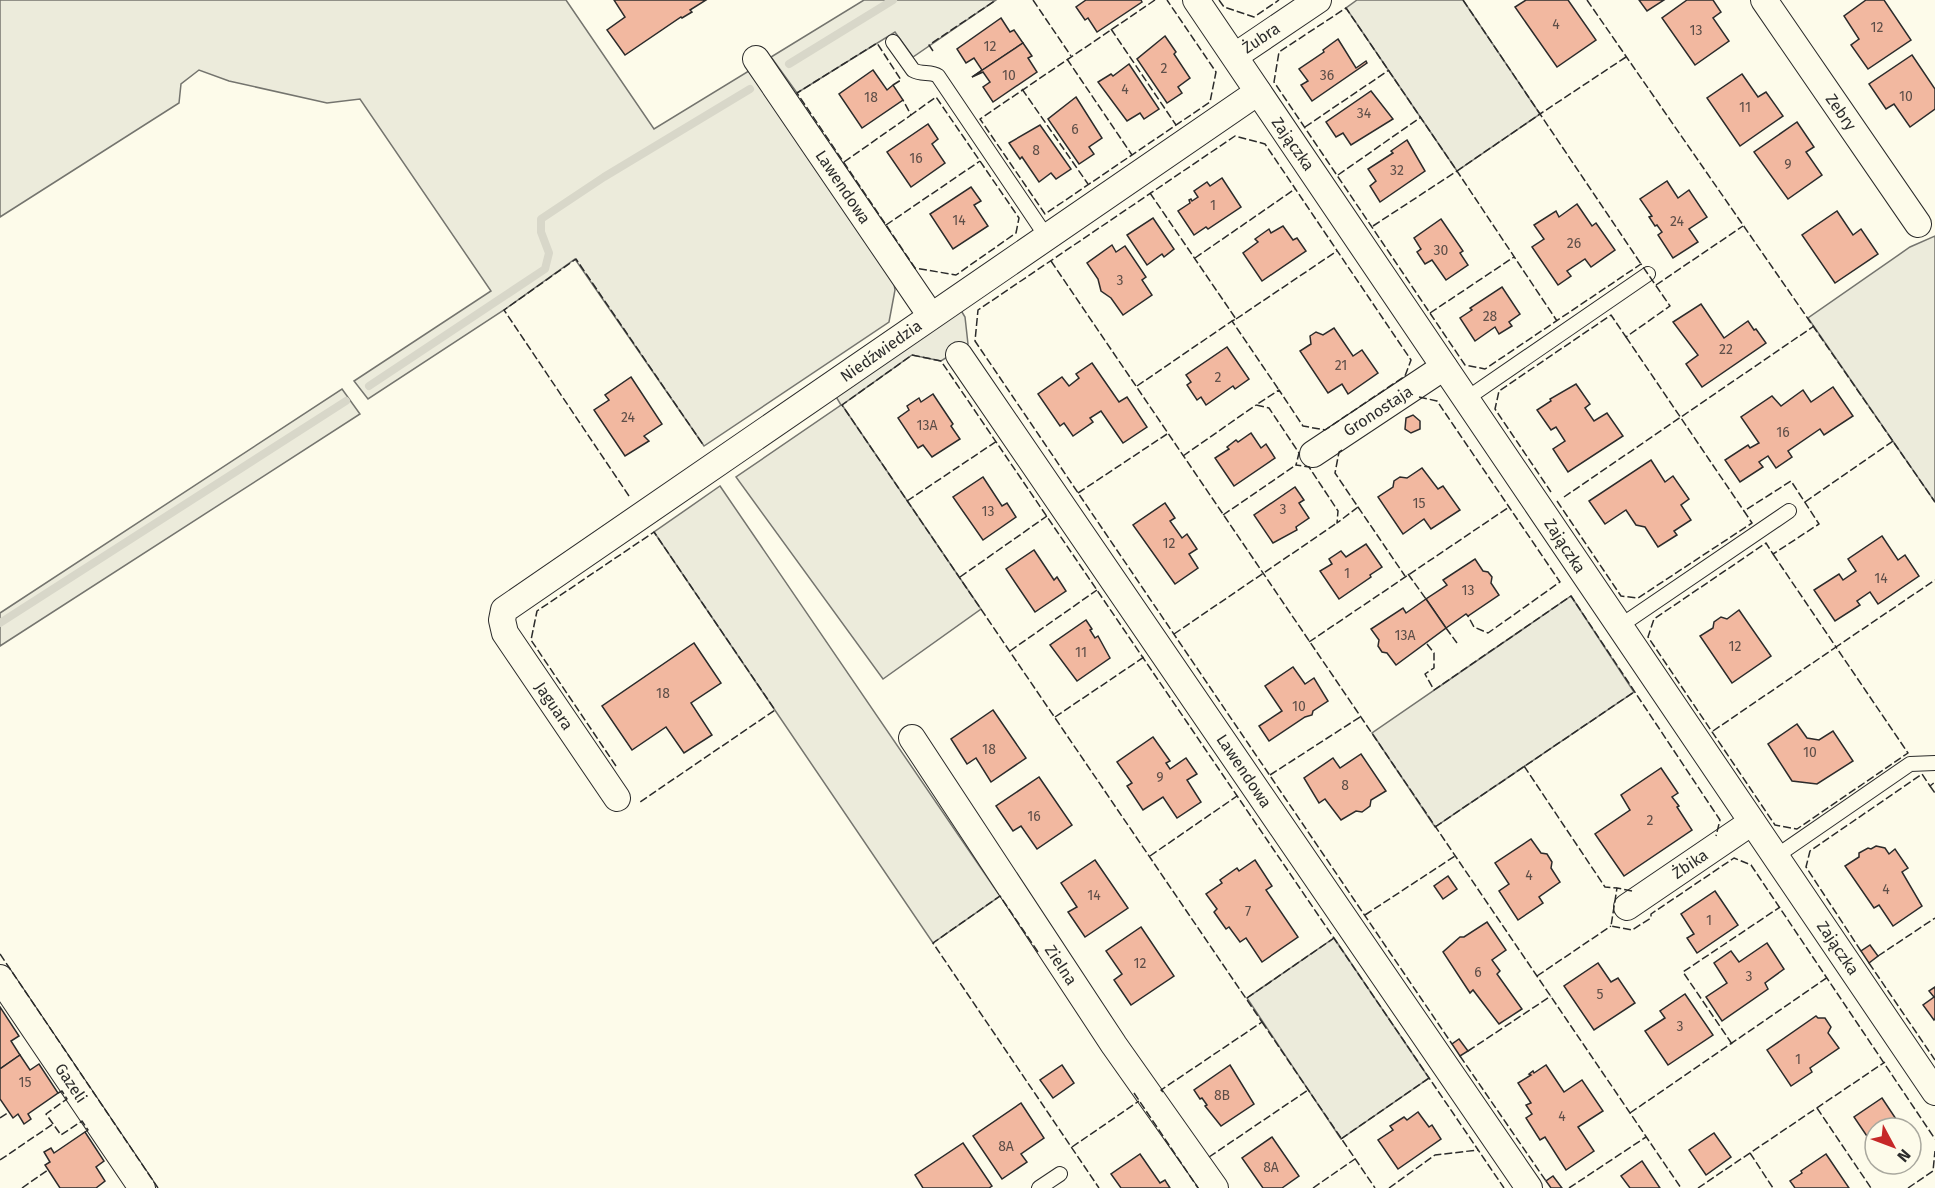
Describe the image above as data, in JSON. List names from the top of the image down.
{
  "streets": {
    "street": [
      "Żubra",
      "Zebry",
      "Zajączka",
      "Lawendowa",
      "Niedźwiedzia",
      "Gronostaja",
      "Jaguara",
      "Żbika",
      "Zielna",
      "Gazeli"
    ]
  },
  "crossings": [
    ["Żubra", "Zajączka"],
    ["Zajączka", "Niedźwiedzia"],
    ["Zajączka", "Gronostaja"],
    ["Zajączka", "Żbika"],
    ["Lawendowa", "Niedźwiedzia"],
    ["Niedźwiedzia", "Jaguara"]
  ],
  "house_numbers": [
    "4",
    "12",
    "13",
    "12",
    "2",
    "10",
    "36",
    "4",
    "10",
    "18",
    "11",
    "34",
    "6",
    "8",
    "16",
    "9",
    "32",
    "1",
    "14",
    "24",
    "26",
    "30",
    "3",
    "28",
    "22",
    "21",
    "2",
    "24",
    "13A",
    "16",
    "15",
    "3",
    "13",
    "12",
    "1",
    "14",
    "13",
    "13A",
    "12",
    "11",
    "18",
    "10",
    "18",
    "10",
    "9",
    "8",
    "16",
    "2",
    "4",
    "4",
    "14",
    "7",
    "1",
    "12",
    "6",
    "3",
    "5",
    "3",
    "1",
    "15",
    "8B",
    "4",
    "8A",
    "8A"
  ],
  "north": "bottom right"
}
